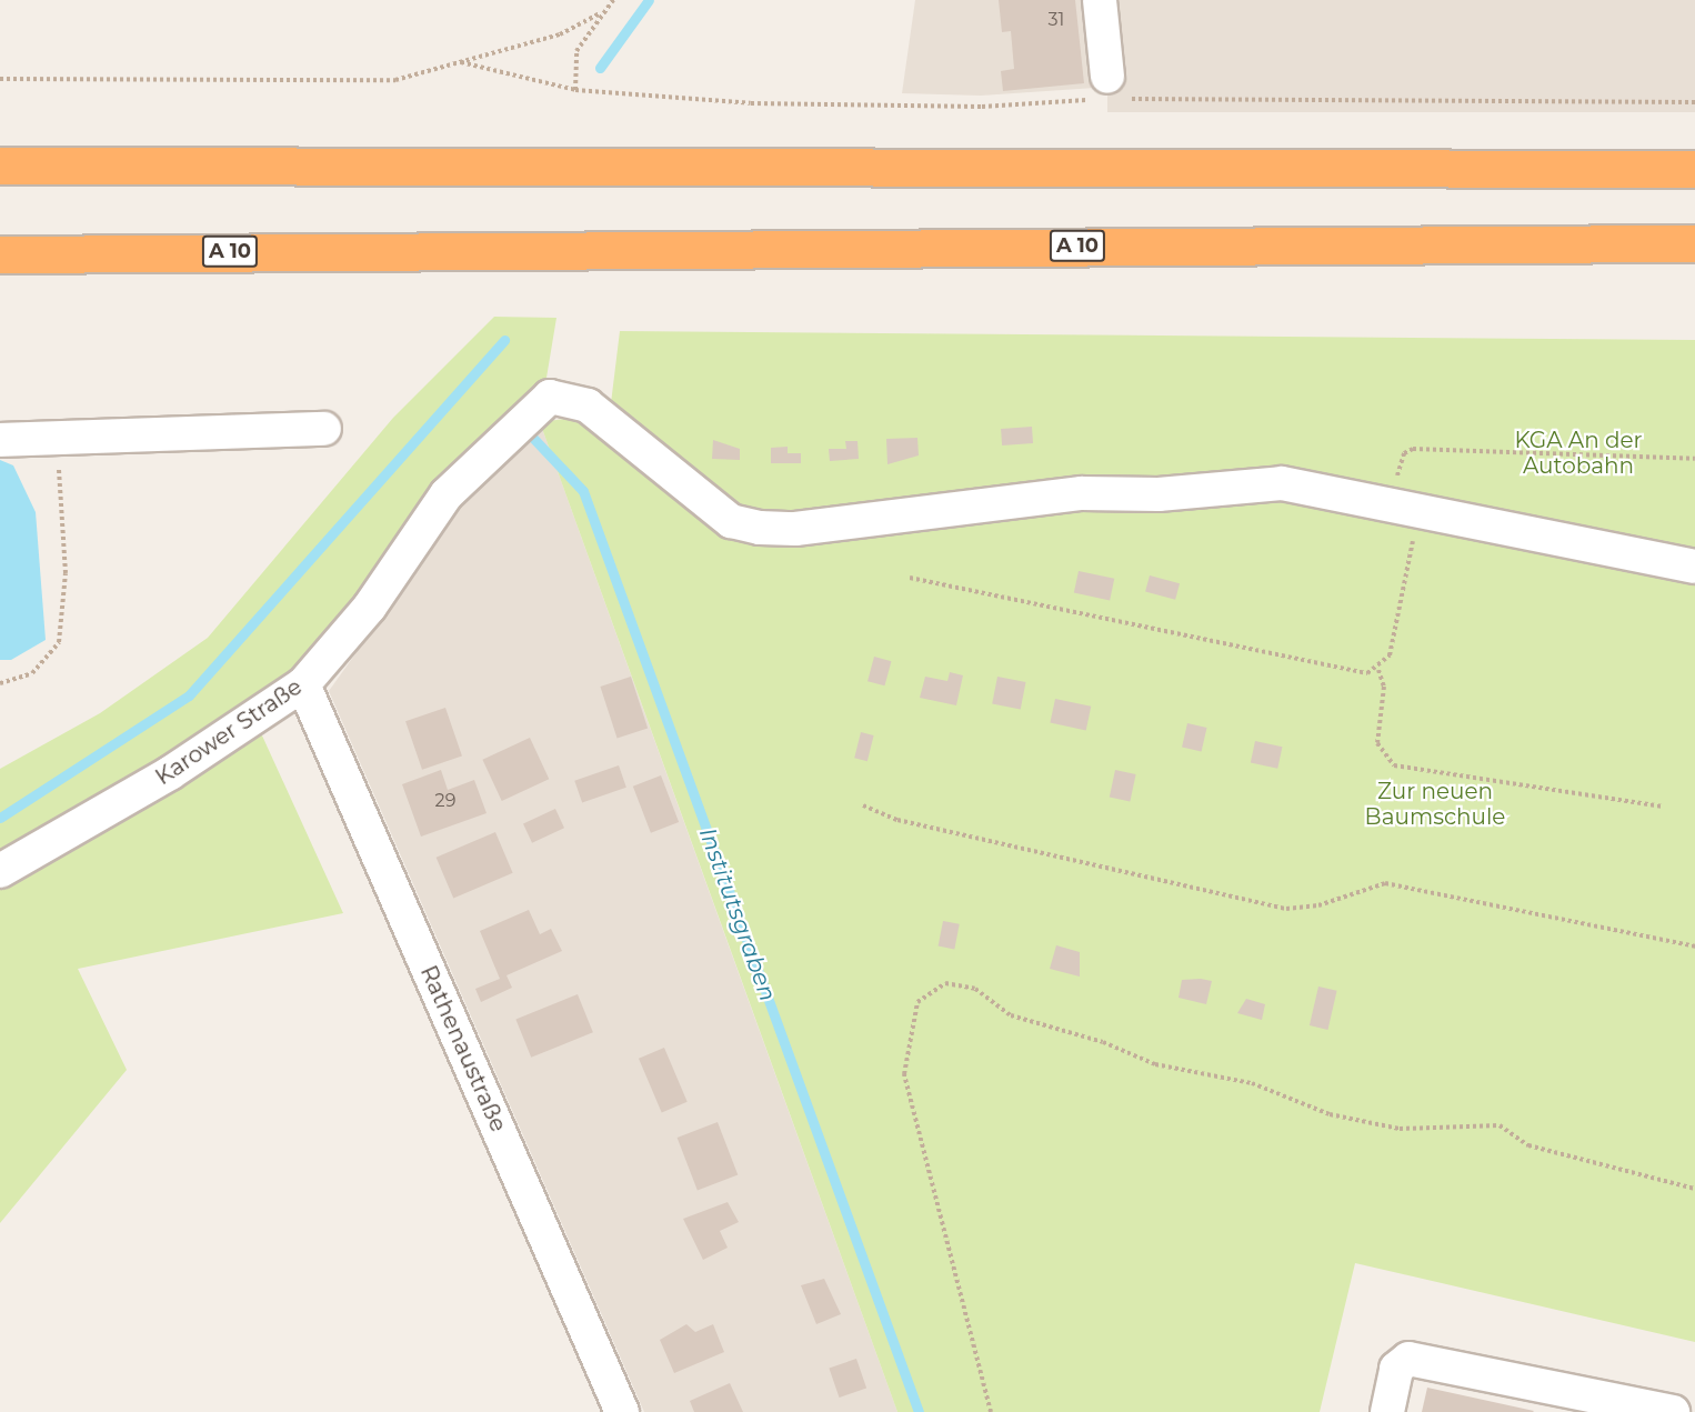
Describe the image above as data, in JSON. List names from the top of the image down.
{
  "streets": {
    "highway": ["A 10"],
    "street": ["Karower Straße", "Rathenaustraße"]
  },
  "crossings": [
    ["Karower Straße", "Rathenaustraße"]
  ],
  "water": ["Institutsgraben"],
  "parks": ["KGA An der Autobahn", "Zur neuen Baumschule"],
  "house_numbers": ["31", "29"]
}
